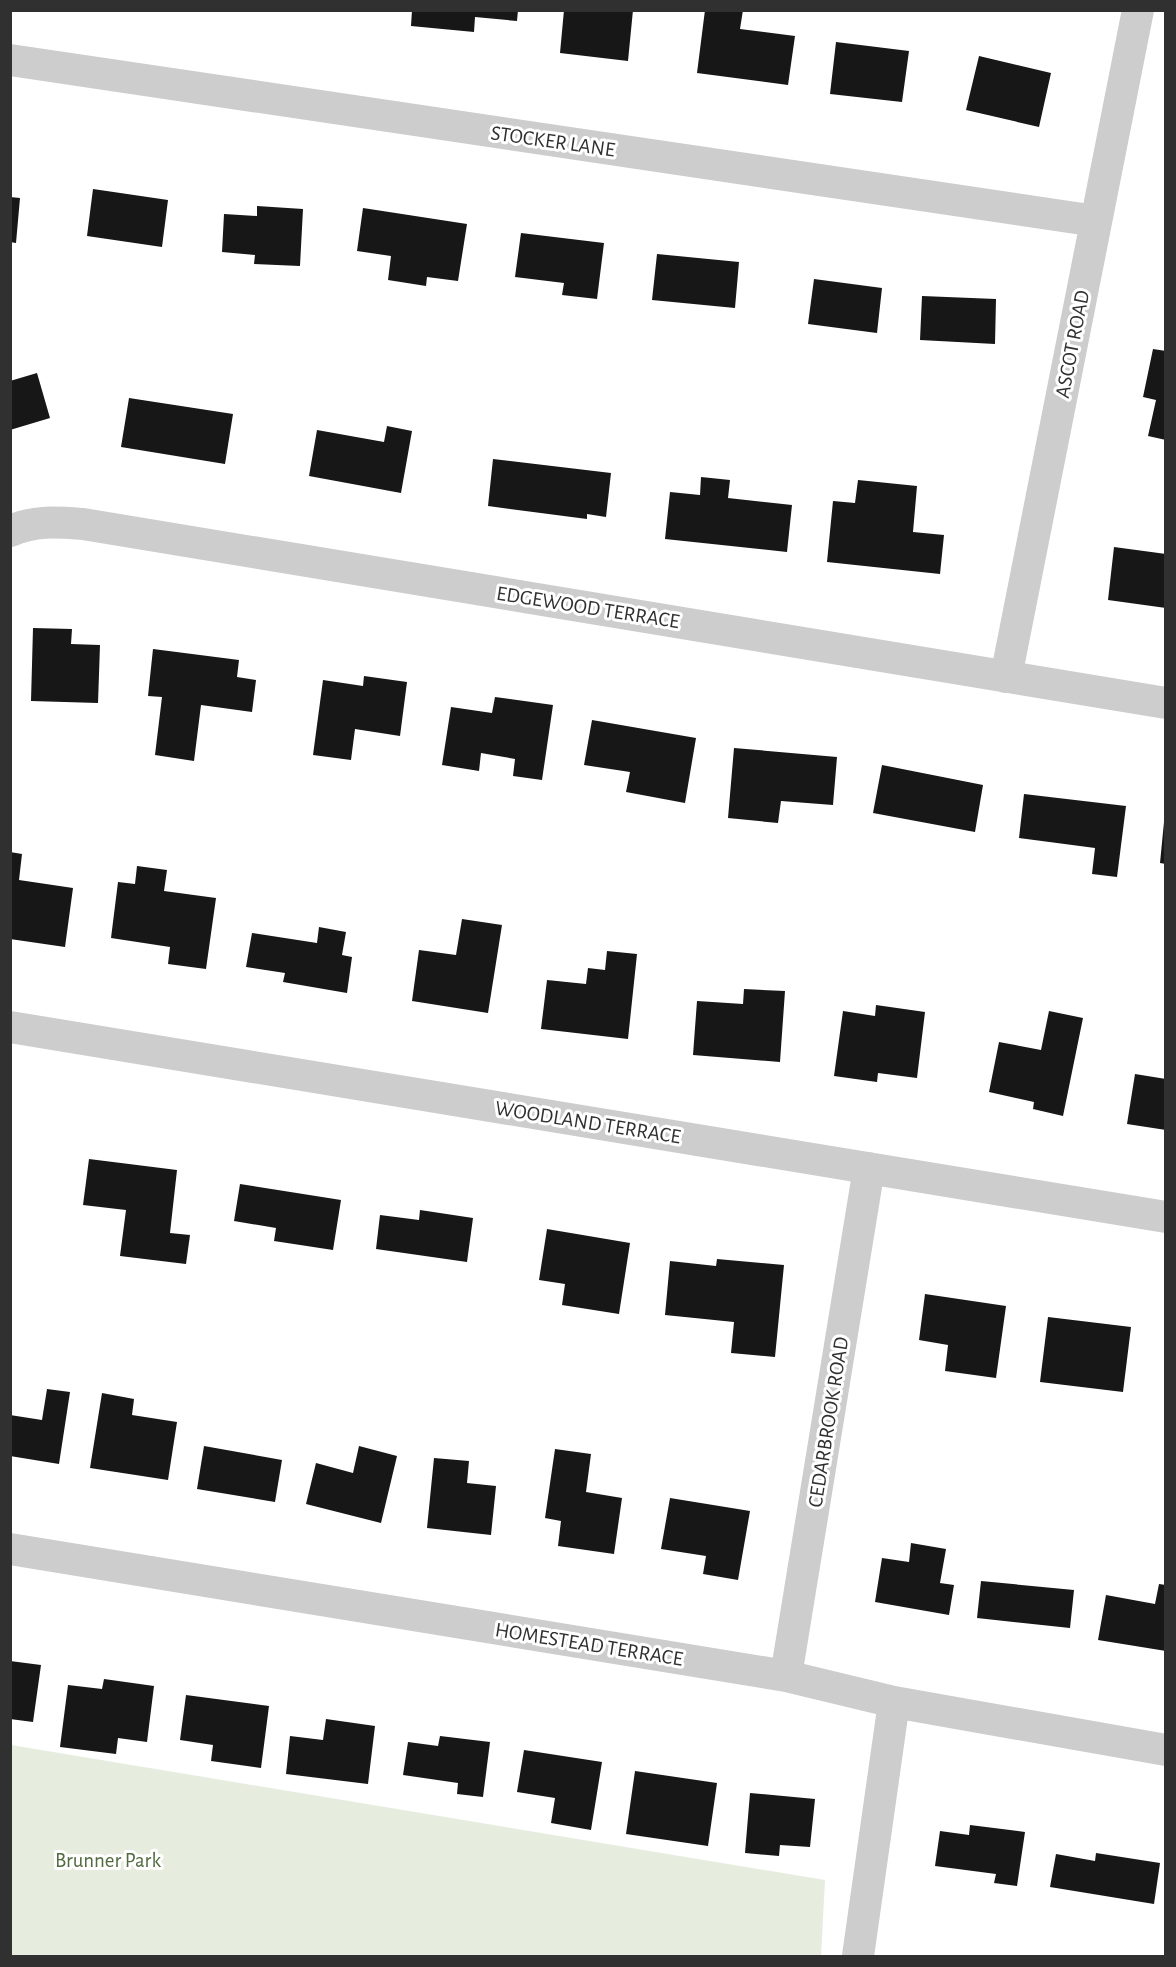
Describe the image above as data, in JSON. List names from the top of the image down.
{
  "streets": {
    "street": [
      "STOCKER LANE",
      "ASCOT ROAD",
      "EDGEWOOD TERRACE",
      "WOODLAND TERRACE",
      "CEDARBROOK ROAD",
      "HOMESTEAD TERRACE"
    ]
  },
  "crossings": [
    ["STOCKER LANE", "ASCOT ROAD"],
    ["ASCOT ROAD", "EDGEWOOD TERRACE"],
    ["WOODLAND TERRACE", "CEDARBROOK ROAD"],
    ["CEDARBROOK ROAD", "HOMESTEAD TERRACE"]
  ],
  "parks": ["Brunner Park"]
}
